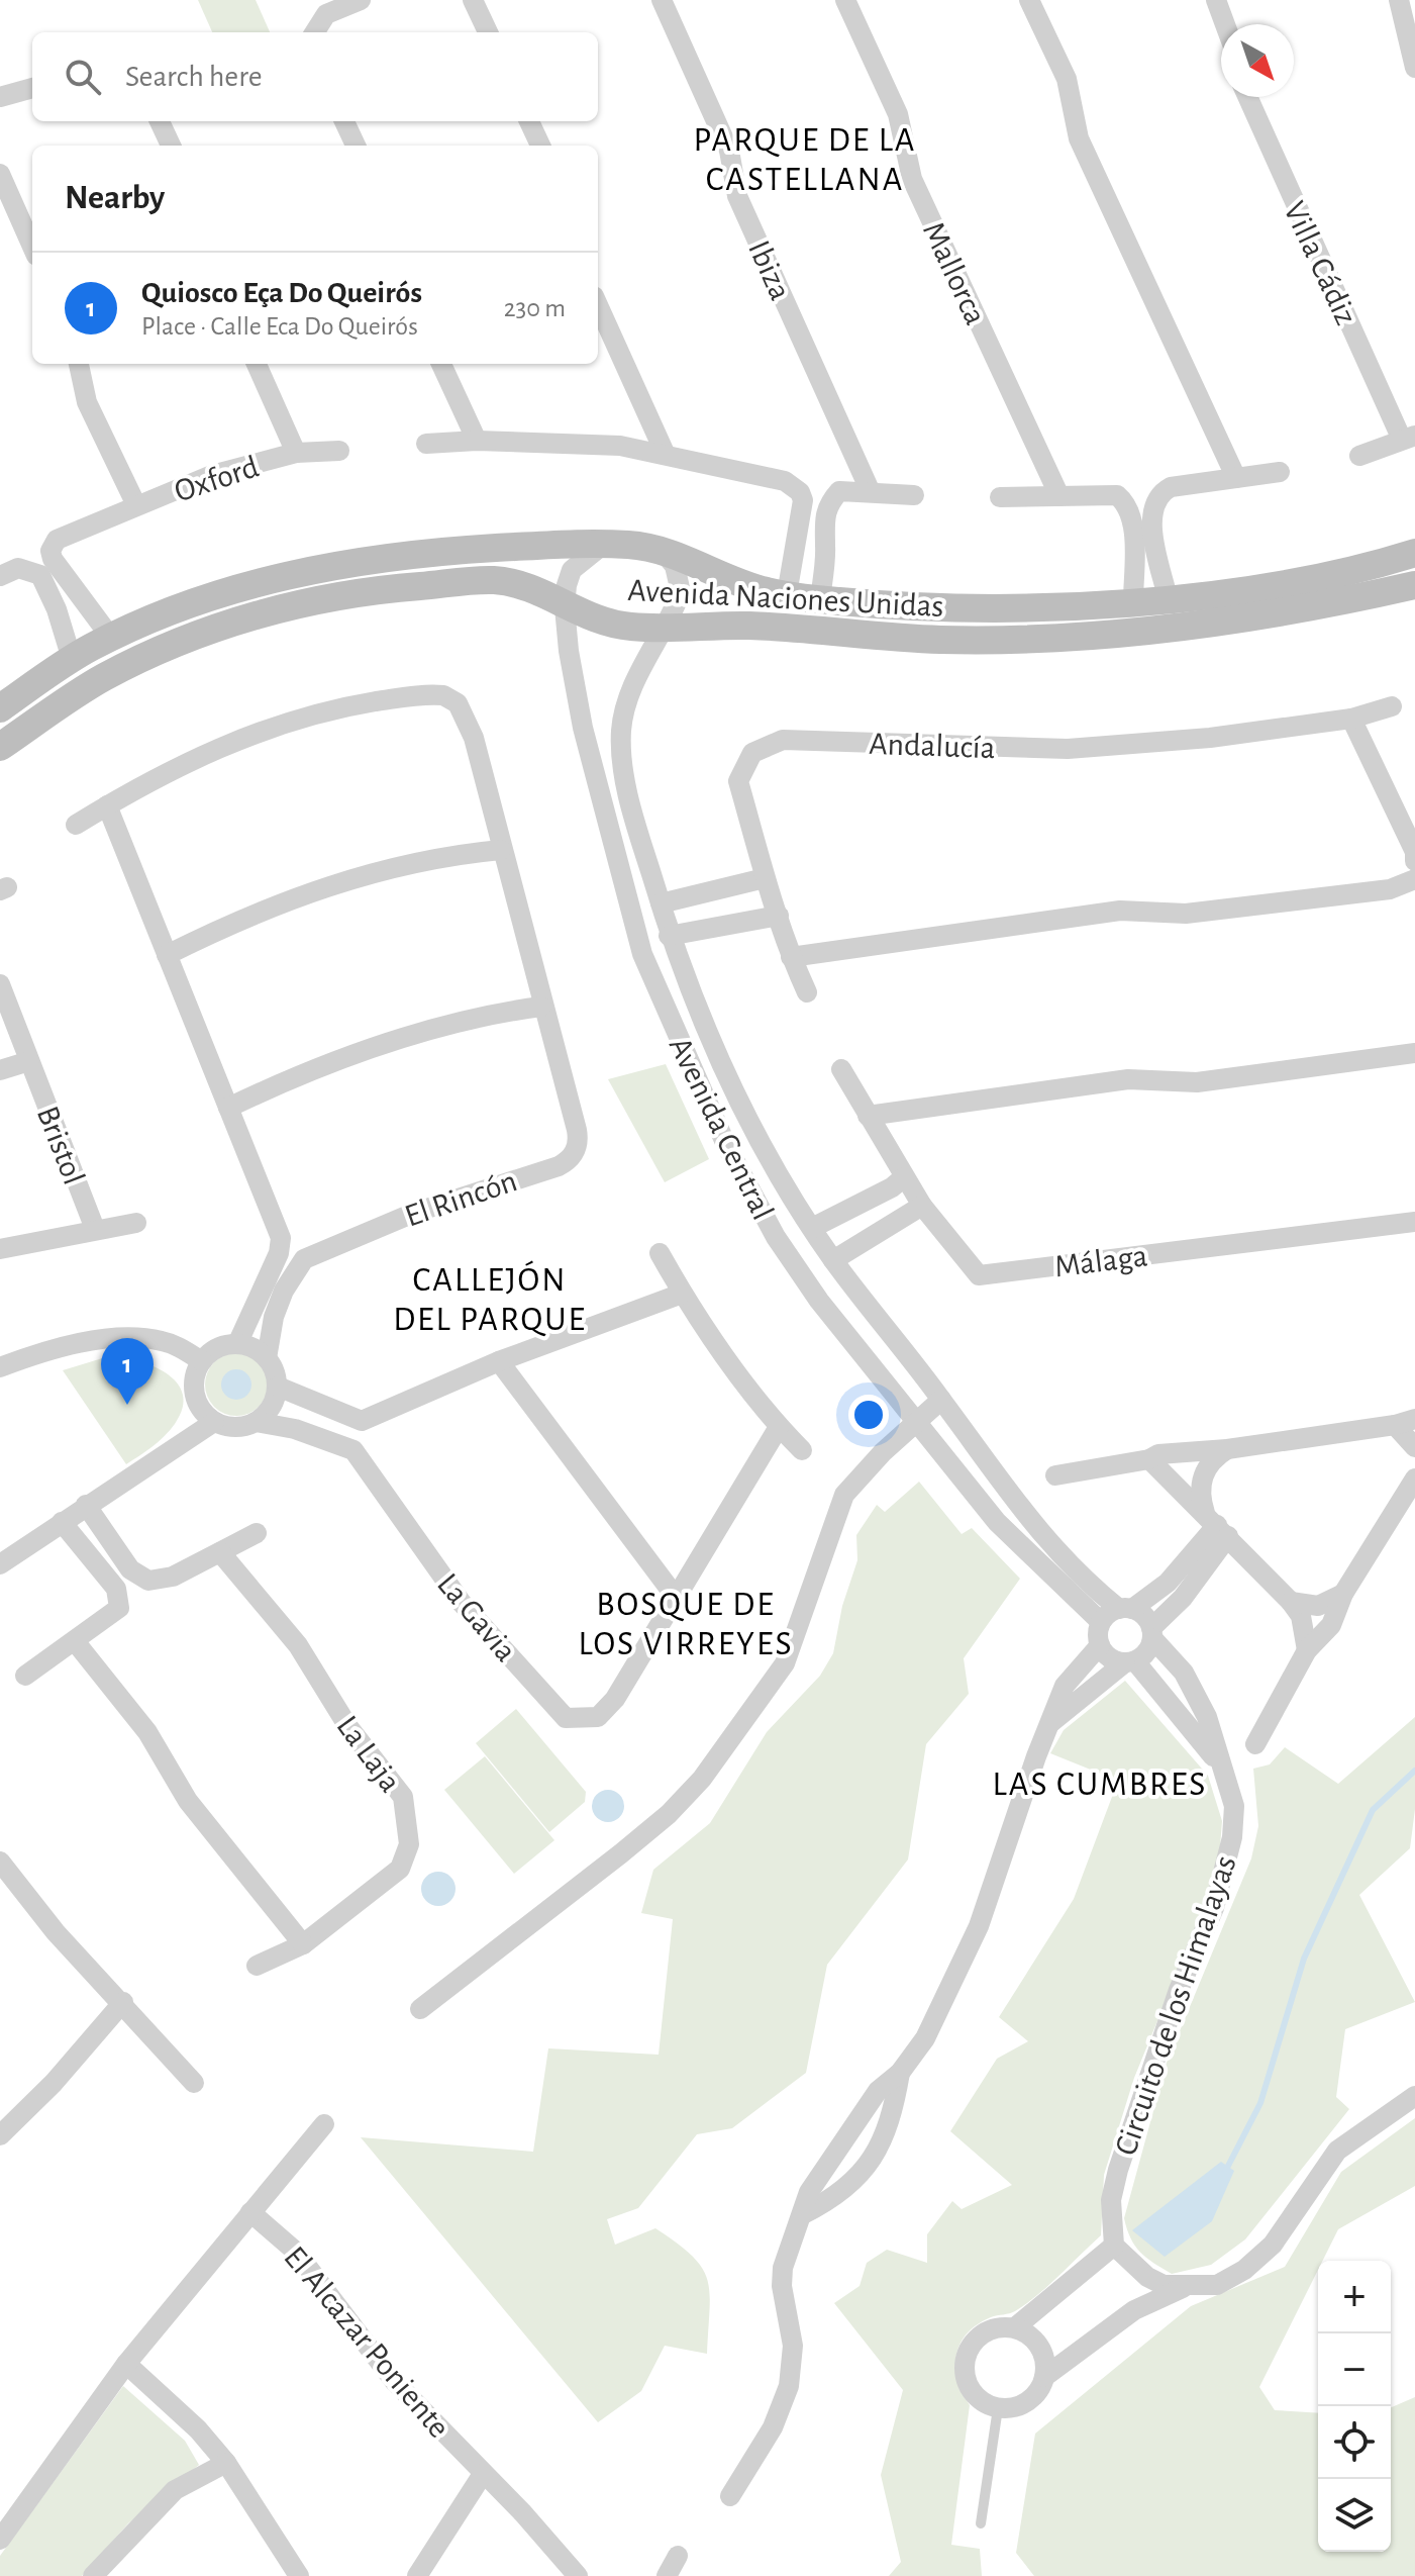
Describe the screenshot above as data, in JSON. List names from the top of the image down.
{
  "streets": {
    "street": [
      "Villa Cádiz",
      "Ibiza",
      "Mallorca",
      "Oxford",
      "Avenida Naciones Unidas",
      "Andalucía",
      "Avenida Central",
      "Bristol",
      "El Rincón",
      "Málaga",
      "La Gavia",
      "La Laja",
      "Circuito de los Himalayas",
      "El Alcazar Poniente"
    ]
  },
  "crossings": [
    ["Oxford", "Avenida Naciones Unidas"],
    ["Avenida Naciones Unidas", "Avenida Central"],
    ["Avenida Central", "Circuito de los Himalayas"],
    ["El Rincón", "La Gavia"]
  ],
  "districts": [
    "PARQUE DE LA CASTELLANA",
    "CALLEJÓN DEL PARQUE",
    "BOSQUE DE LOS VIRREYES",
    "LAS CUMBRES"
  ],
  "north": "bottom right",
  "page": {
    "search": "Search here",
    "heading": "Nearby",
    "list": [
      {
        "mark": "1",
        "name": "Quiosco Eça Do Queirós",
        "note": "Place · Calle Eca Do Queirós",
        "value": "230 m"
      }
    ],
    "pins": "1",
    "map_buttons": ["+", "−"]
  }
}
